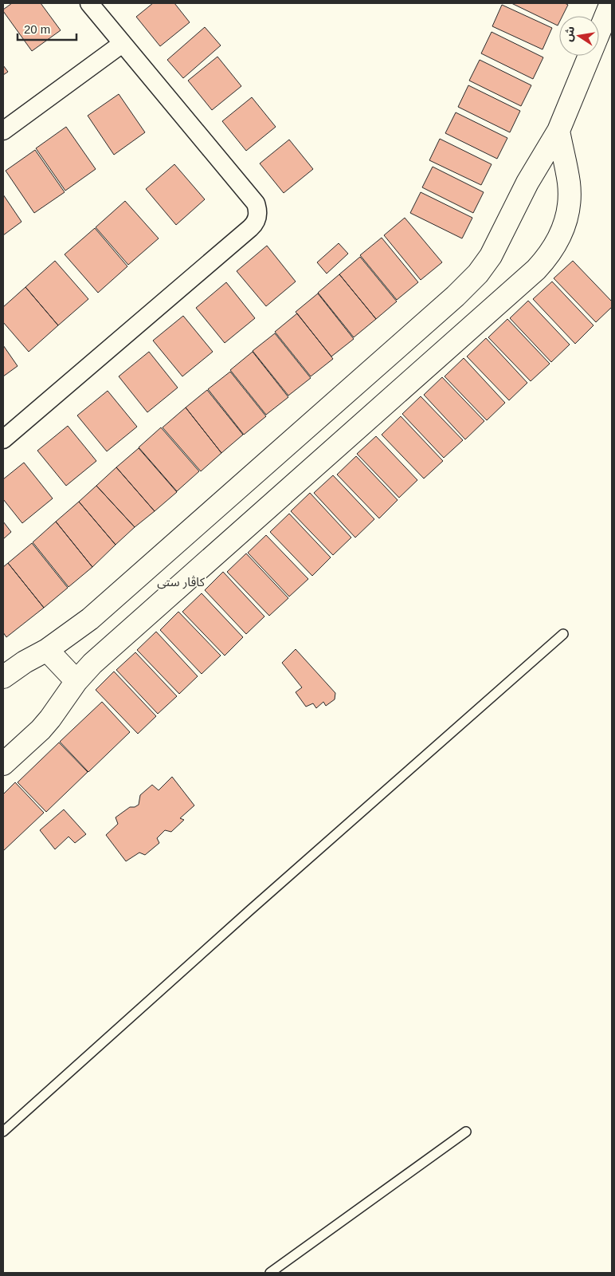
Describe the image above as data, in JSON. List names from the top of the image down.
{
  "districts": ["کاڤار ستی"],
  "scale_bar": "20 m",
  "north": "left"
}
